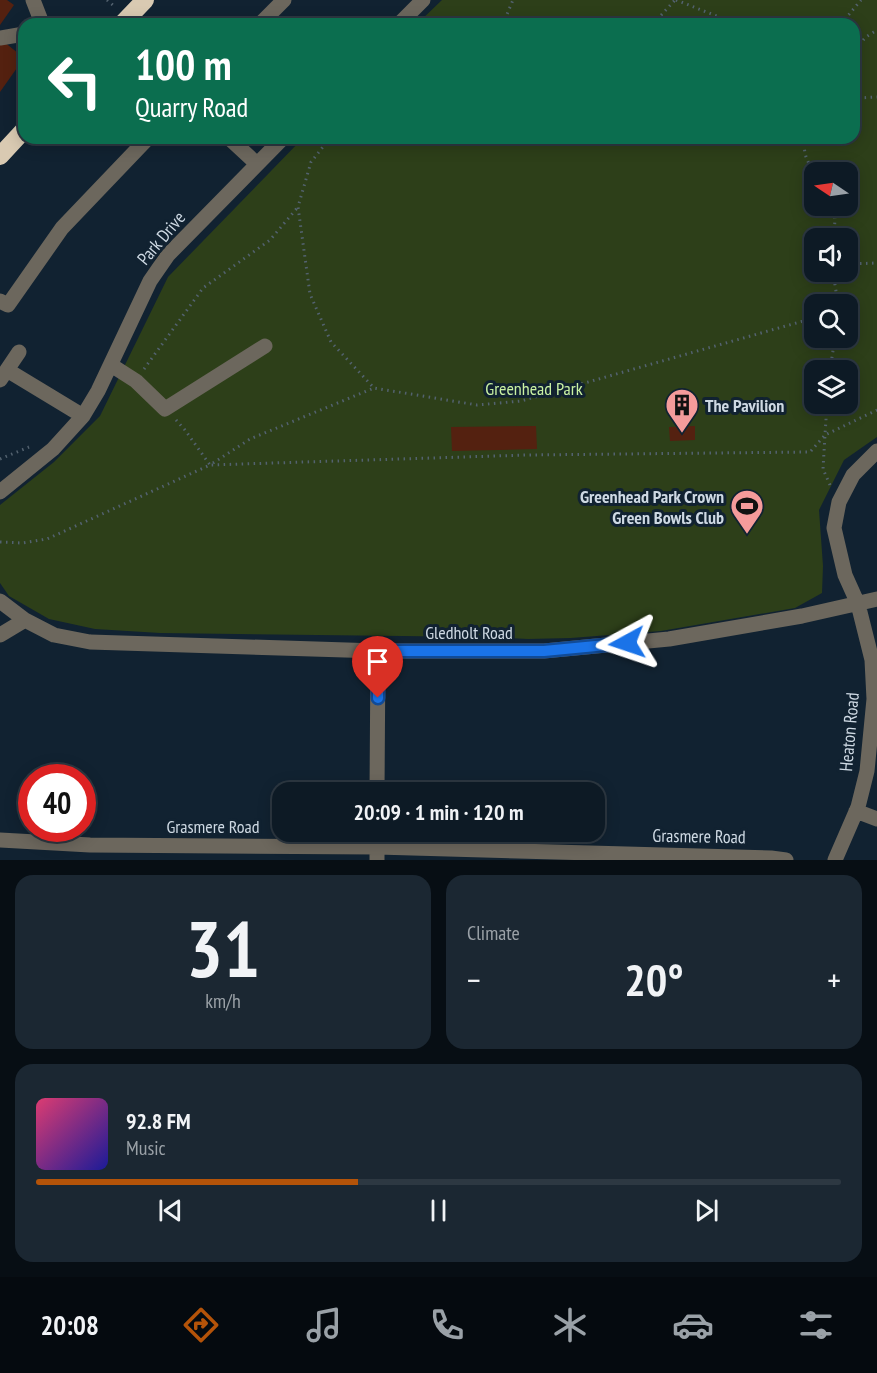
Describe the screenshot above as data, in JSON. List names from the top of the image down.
{
  "streets": {
    "street": [
      "Park Drive",
      "Gledholt Road",
      "Heaton Road",
      "Grasmere Road"
    ]
  },
  "crossings": [
    ["Gledholt Road", "Heaton Road"]
  ],
  "parks": ["Greenhead Park"],
  "places": {
    "building": ["The Pavilion"],
    "sports": ["Greenhead Park Crown Green Bowls Club"]
  },
  "north": "left",
  "page": {
    "turn": ["100 m", "Quarry Road"],
    "limit": "40",
    "trip": "20:09 · 1 min · 120 m",
    "tile": [
      ["31", "km/h"],
      "Climate"
    ],
    "heat": ["−", "20°", "+"],
    "song": ["92.8 FM", "Music"],
    "tabs": "20:08"
  }
}
